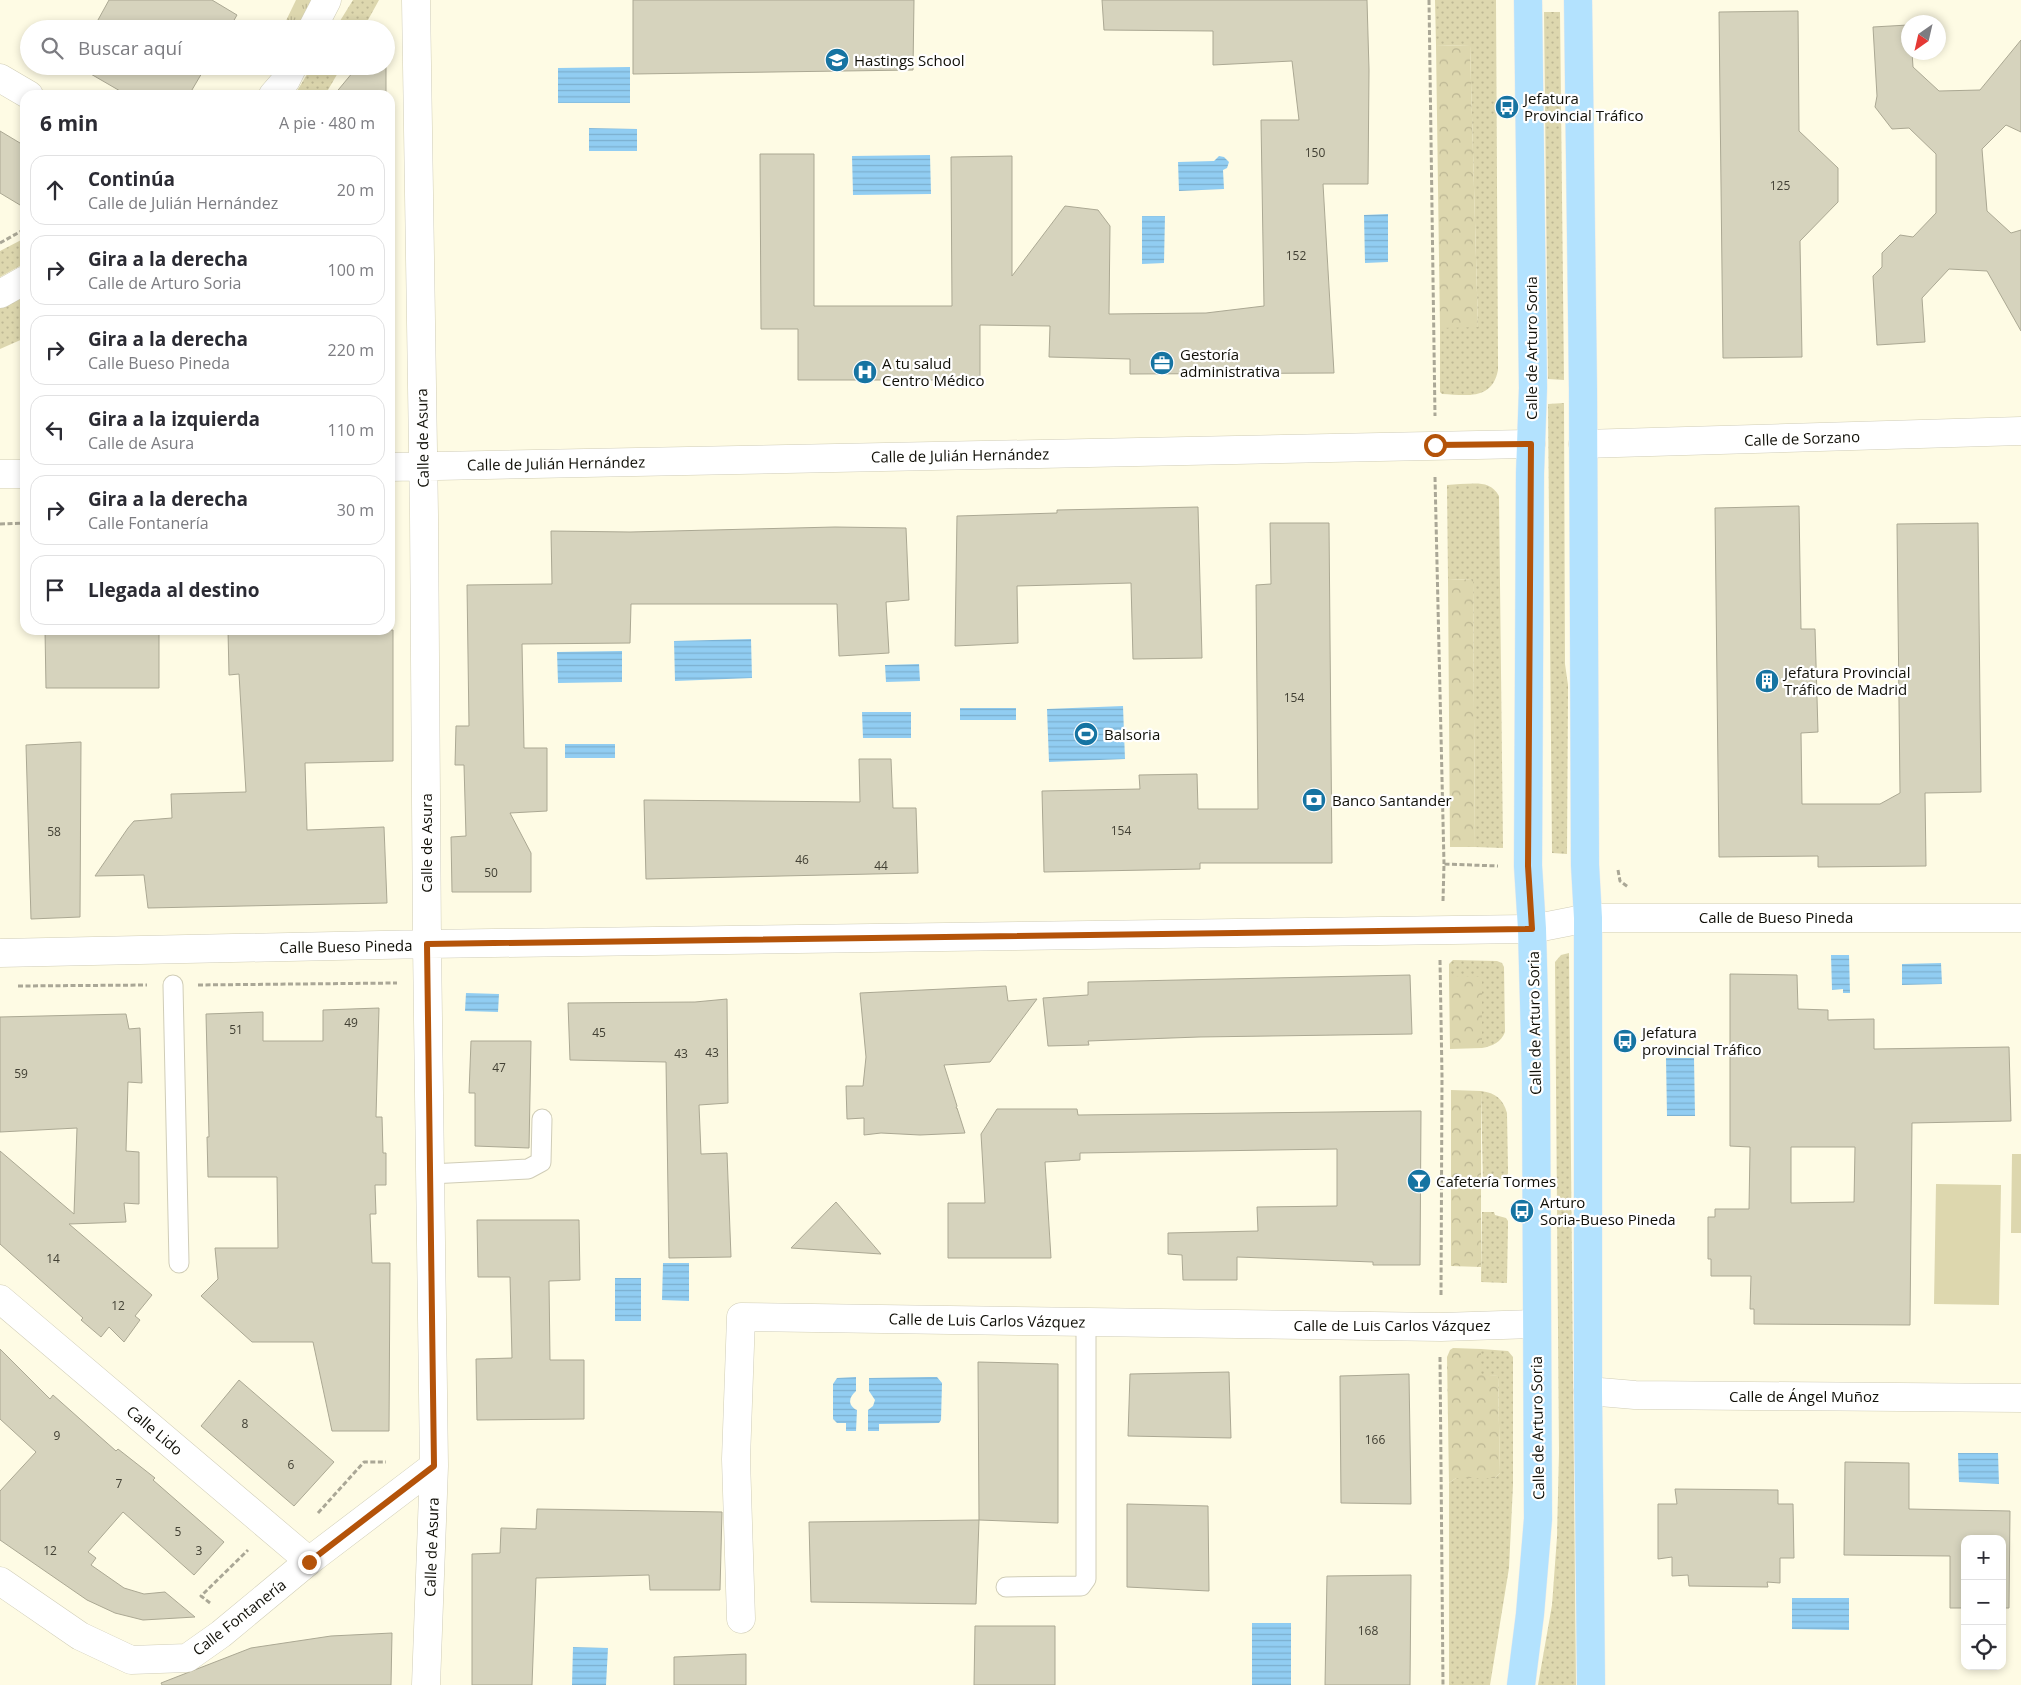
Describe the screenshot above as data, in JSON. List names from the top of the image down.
{
  "streets": {
    "main road": ["Calle de Arturo Soria"],
    "street": [
      "Calle de Asura",
      "Calle de Sorzano",
      "Calle de Julián Hernández",
      "Calle de Bueso Pineda",
      "Calle Bueso Pineda",
      "Calle de Luis Carlos Vázquez",
      "Calle de Ángel Muñoz",
      "Calle Lido",
      "Calle Fontanería"
    ]
  },
  "crossings": [
    ["Calle de Arturo Soria", "Calle de Julián Hernández"],
    ["Calle de Arturo Soria", "Calle de Bueso Pineda"],
    ["Calle de Arturo Soria", "Calle Bueso Pineda"],
    ["Calle de Arturo Soria", "Calle de Luis Carlos Vázquez"],
    ["Calle de Asura", "Calle de Julián Hernández"],
    ["Calle de Asura", "Calle Bueso Pineda"],
    ["Calle de Asura", "Calle Fontanería"],
    ["Calle de Bueso Pineda", "Calle Bueso Pineda"],
    ["Calle Lido", "Calle Fontanería"]
  ],
  "places": {
    "school or university": ["Hastings School"],
    "bus stop": ["Jefatura Provincial Tráfico", "Jefatura provincial Tráfico", "Arturo Soria-Bueso Pineda"],
    "office": ["Gestoría administrativa"],
    "hospital": ["A tu salud Centro Médico"],
    "building": ["Jefatura Provincial Tráfico de Madrid"],
    "sports": ["Balsoria"],
    "bank": ["Banco Santander"],
    "bar": ["Cafetería Tormes"]
  },
  "house_numbers": [
    "150",
    "125",
    "152",
    "154",
    "154",
    "58",
    "46",
    "44",
    "50",
    "49",
    "51",
    "45",
    "43",
    "43",
    "47",
    "59",
    "14",
    "12",
    "8",
    "9",
    "166",
    "6",
    "7",
    "5",
    "12",
    "3",
    "168"
  ],
  "north": "bottom left",
  "page": {
    "search": "Buscar aquí",
    "heading": ["6 min", "A pie · 480 m"],
    "list": [
      ["Continúa", "Calle de Julián Hernández", "20 m"],
      ["Gira a la derecha", "Calle de Arturo Soria", "100 m"],
      ["Gira a la derecha", "Calle Bueso Pineda", "220 m"],
      ["Gira a la izquierda", "Calle de Asura", "110 m"],
      ["Gira a la derecha", "Calle Fontanería", "30 m"],
      "Llegada al destino"
    ],
    "map_buttons": ["+", "−"]
  }
}
